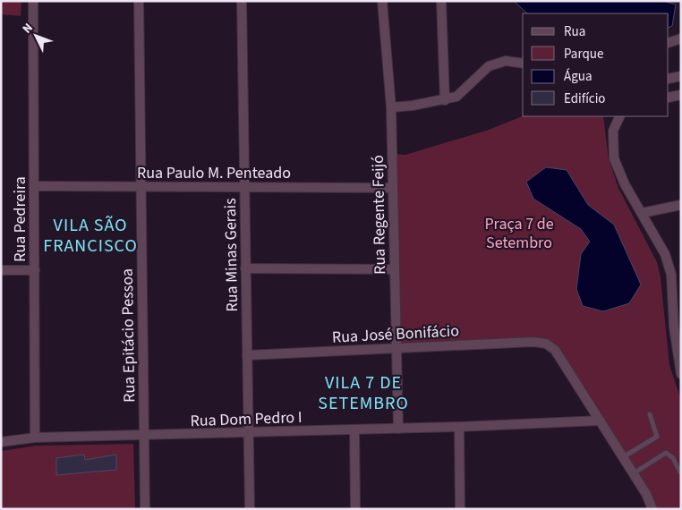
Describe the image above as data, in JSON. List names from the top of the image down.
{
  "streets": {
    "street": [
      "Rua Paulo M. Penteado",
      "Rua Regente Feijó",
      "Rua Pedreira",
      "Rua Minas Gerais",
      "Rua José Bonifácio",
      "Rua Epitácio Pessoa",
      "Rua Dom Pedro I"
    ]
  },
  "crossings": [
    ["Rua Paulo M. Penteado", "Rua Regente Feijó"],
    ["Rua Paulo M. Penteado", "Rua Pedreira"],
    ["Rua Paulo M. Penteado", "Rua Minas Gerais"],
    ["Rua Paulo M. Penteado", "Rua Epitácio Pessoa"],
    ["Rua Regente Feijó", "Rua José Bonifácio"],
    ["Rua Regente Feijó", "Rua Dom Pedro I"],
    ["Rua Pedreira", "Rua Dom Pedro I"],
    ["Rua Minas Gerais", "Rua José Bonifácio"],
    ["Rua Minas Gerais", "Rua Dom Pedro I"],
    ["Rua José Bonifácio", "Rua Dom Pedro I"],
    ["Rua Epitácio Pessoa", "Rua Dom Pedro I"]
  ],
  "districts": ["VILA SÃO FRANCISCO", "VILA 7 DE SETEMBRO"],
  "parks": ["Praça 7 de Setembro"],
  "legend": [
    "Rua",
    "Parque",
    "Água",
    "Edifício"
  ],
  "north": "top left"
}
